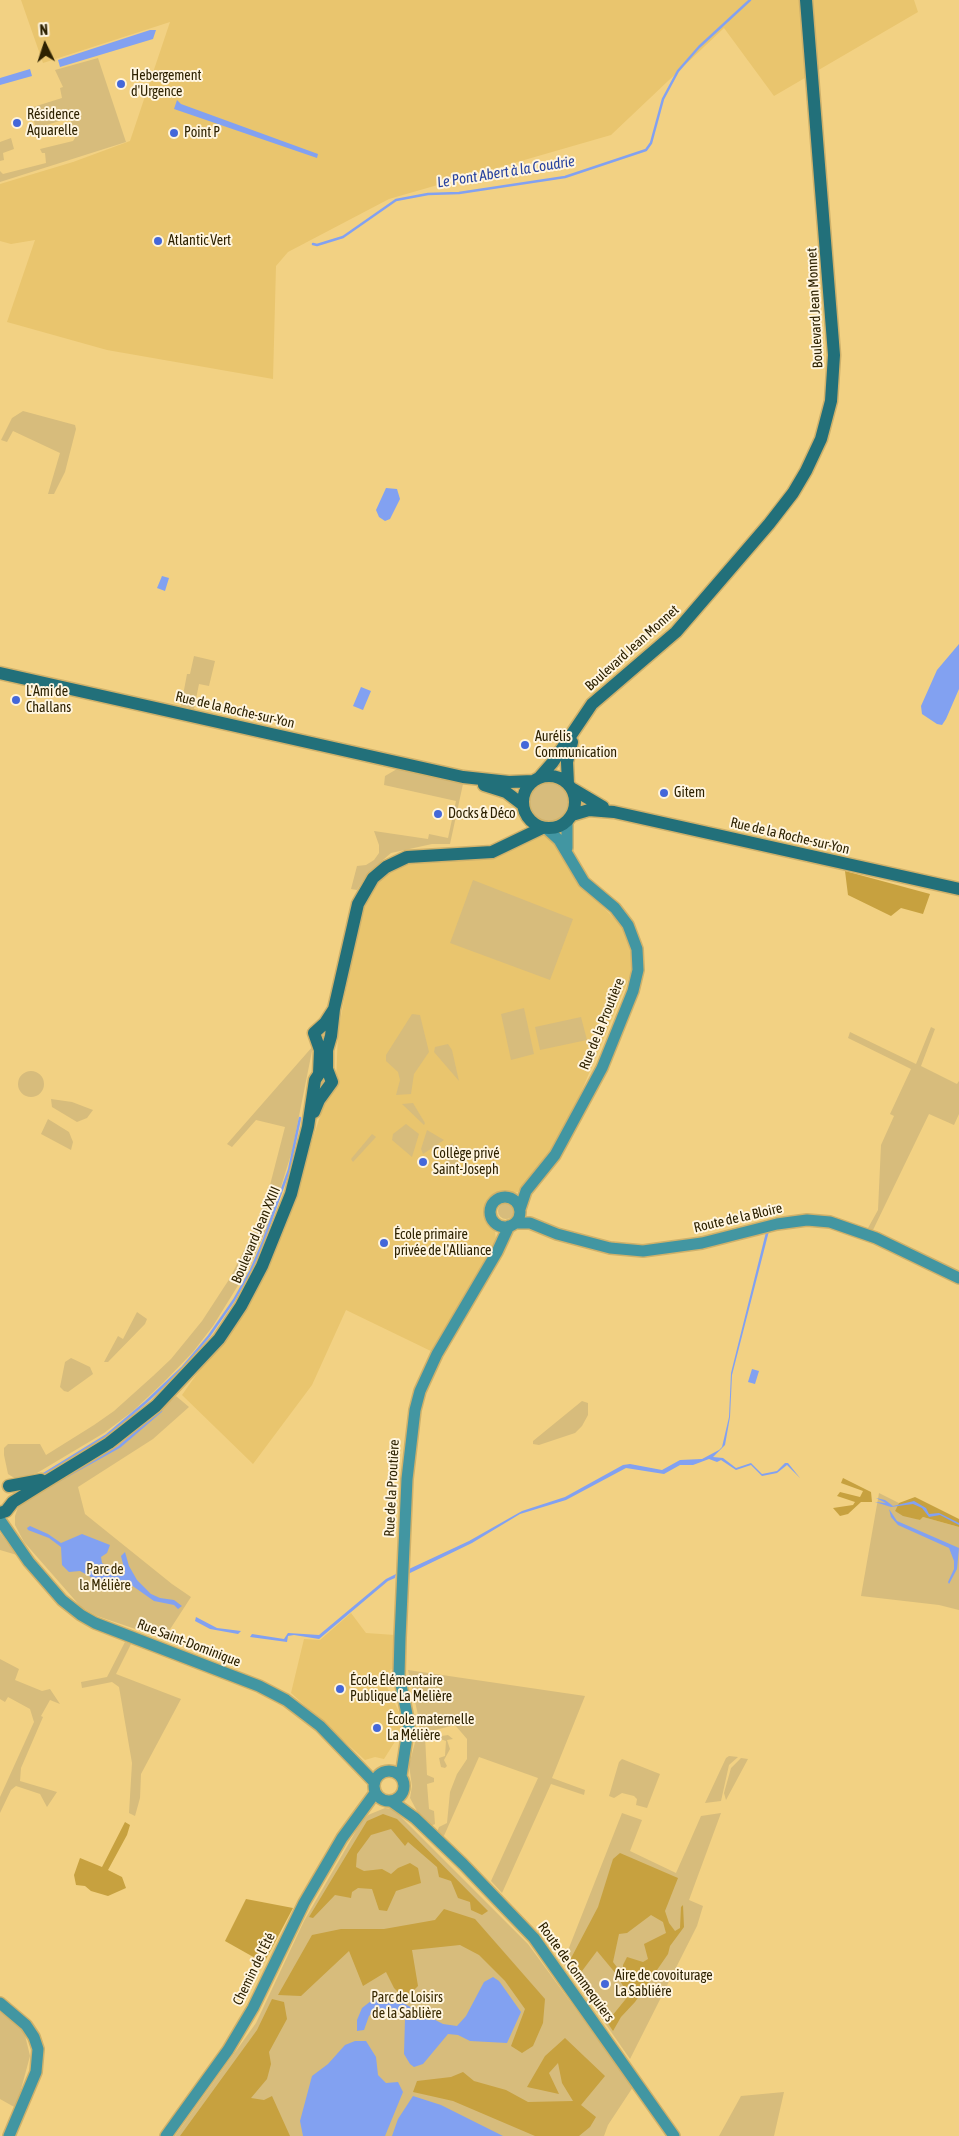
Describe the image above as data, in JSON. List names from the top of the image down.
{
  "streets": {
    "main road": ["Boulevard Jean Monnet", "Rue de la Roche-sur-Yon", "Boulevard Jean XXIII"],
    "street": [
      "Rue de la Proutière",
      "Route de la Bloire",
      "Rue Saint-Dominique",
      "Chemin de l'Été",
      "Route de Commequiers"
    ]
  },
  "crossings": [
    ["Boulevard Jean Monnet", "Rue de la Roche-sur-Yon"],
    ["Boulevard Jean Monnet", "Rue de la Proutière"],
    ["Boulevard Jean Monnet", "Boulevard Jean XXIII"],
    ["Rue de la Roche-sur-Yon", "Rue de la Proutière"],
    ["Rue de la Roche-sur-Yon", "Boulevard Jean XXIII"],
    ["Rue de la Proutière", "Route de la Bloire"],
    ["Rue de la Proutière", "Boulevard Jean XXIII"],
    ["Rue de la Proutière", "Rue Saint-Dominique"],
    ["Rue de la Proutière", "Chemin de l'Été"],
    ["Rue de la Proutière", "Route de Commequiers"],
    ["Rue Saint-Dominique", "Chemin de l'Été"],
    ["Rue Saint-Dominique", "Route de Commequiers"],
    ["Chemin de l'Été", "Route de Commequiers"]
  ],
  "water": ["Le Pont Abert à la Coudrie"],
  "parks": ["Parc de la Mélière", "Parc de Loisirs de la Sablière"],
  "places": [
    "Hebergement d'Urgence",
    "Résidence Aquarelle",
    "Point P",
    "Atlantic Vert",
    "L'Ami de Challans",
    "Aurélis Communication",
    "Gitem",
    "Docks & Déco",
    "Collège privé Saint-Joseph",
    "École primaire privée de l'Alliance",
    "École Élémentaire Publique La Melière",
    "École maternelle La Mélière",
    "Aire de covoiturage La Sabliére"
  ],
  "north": "top"
}
